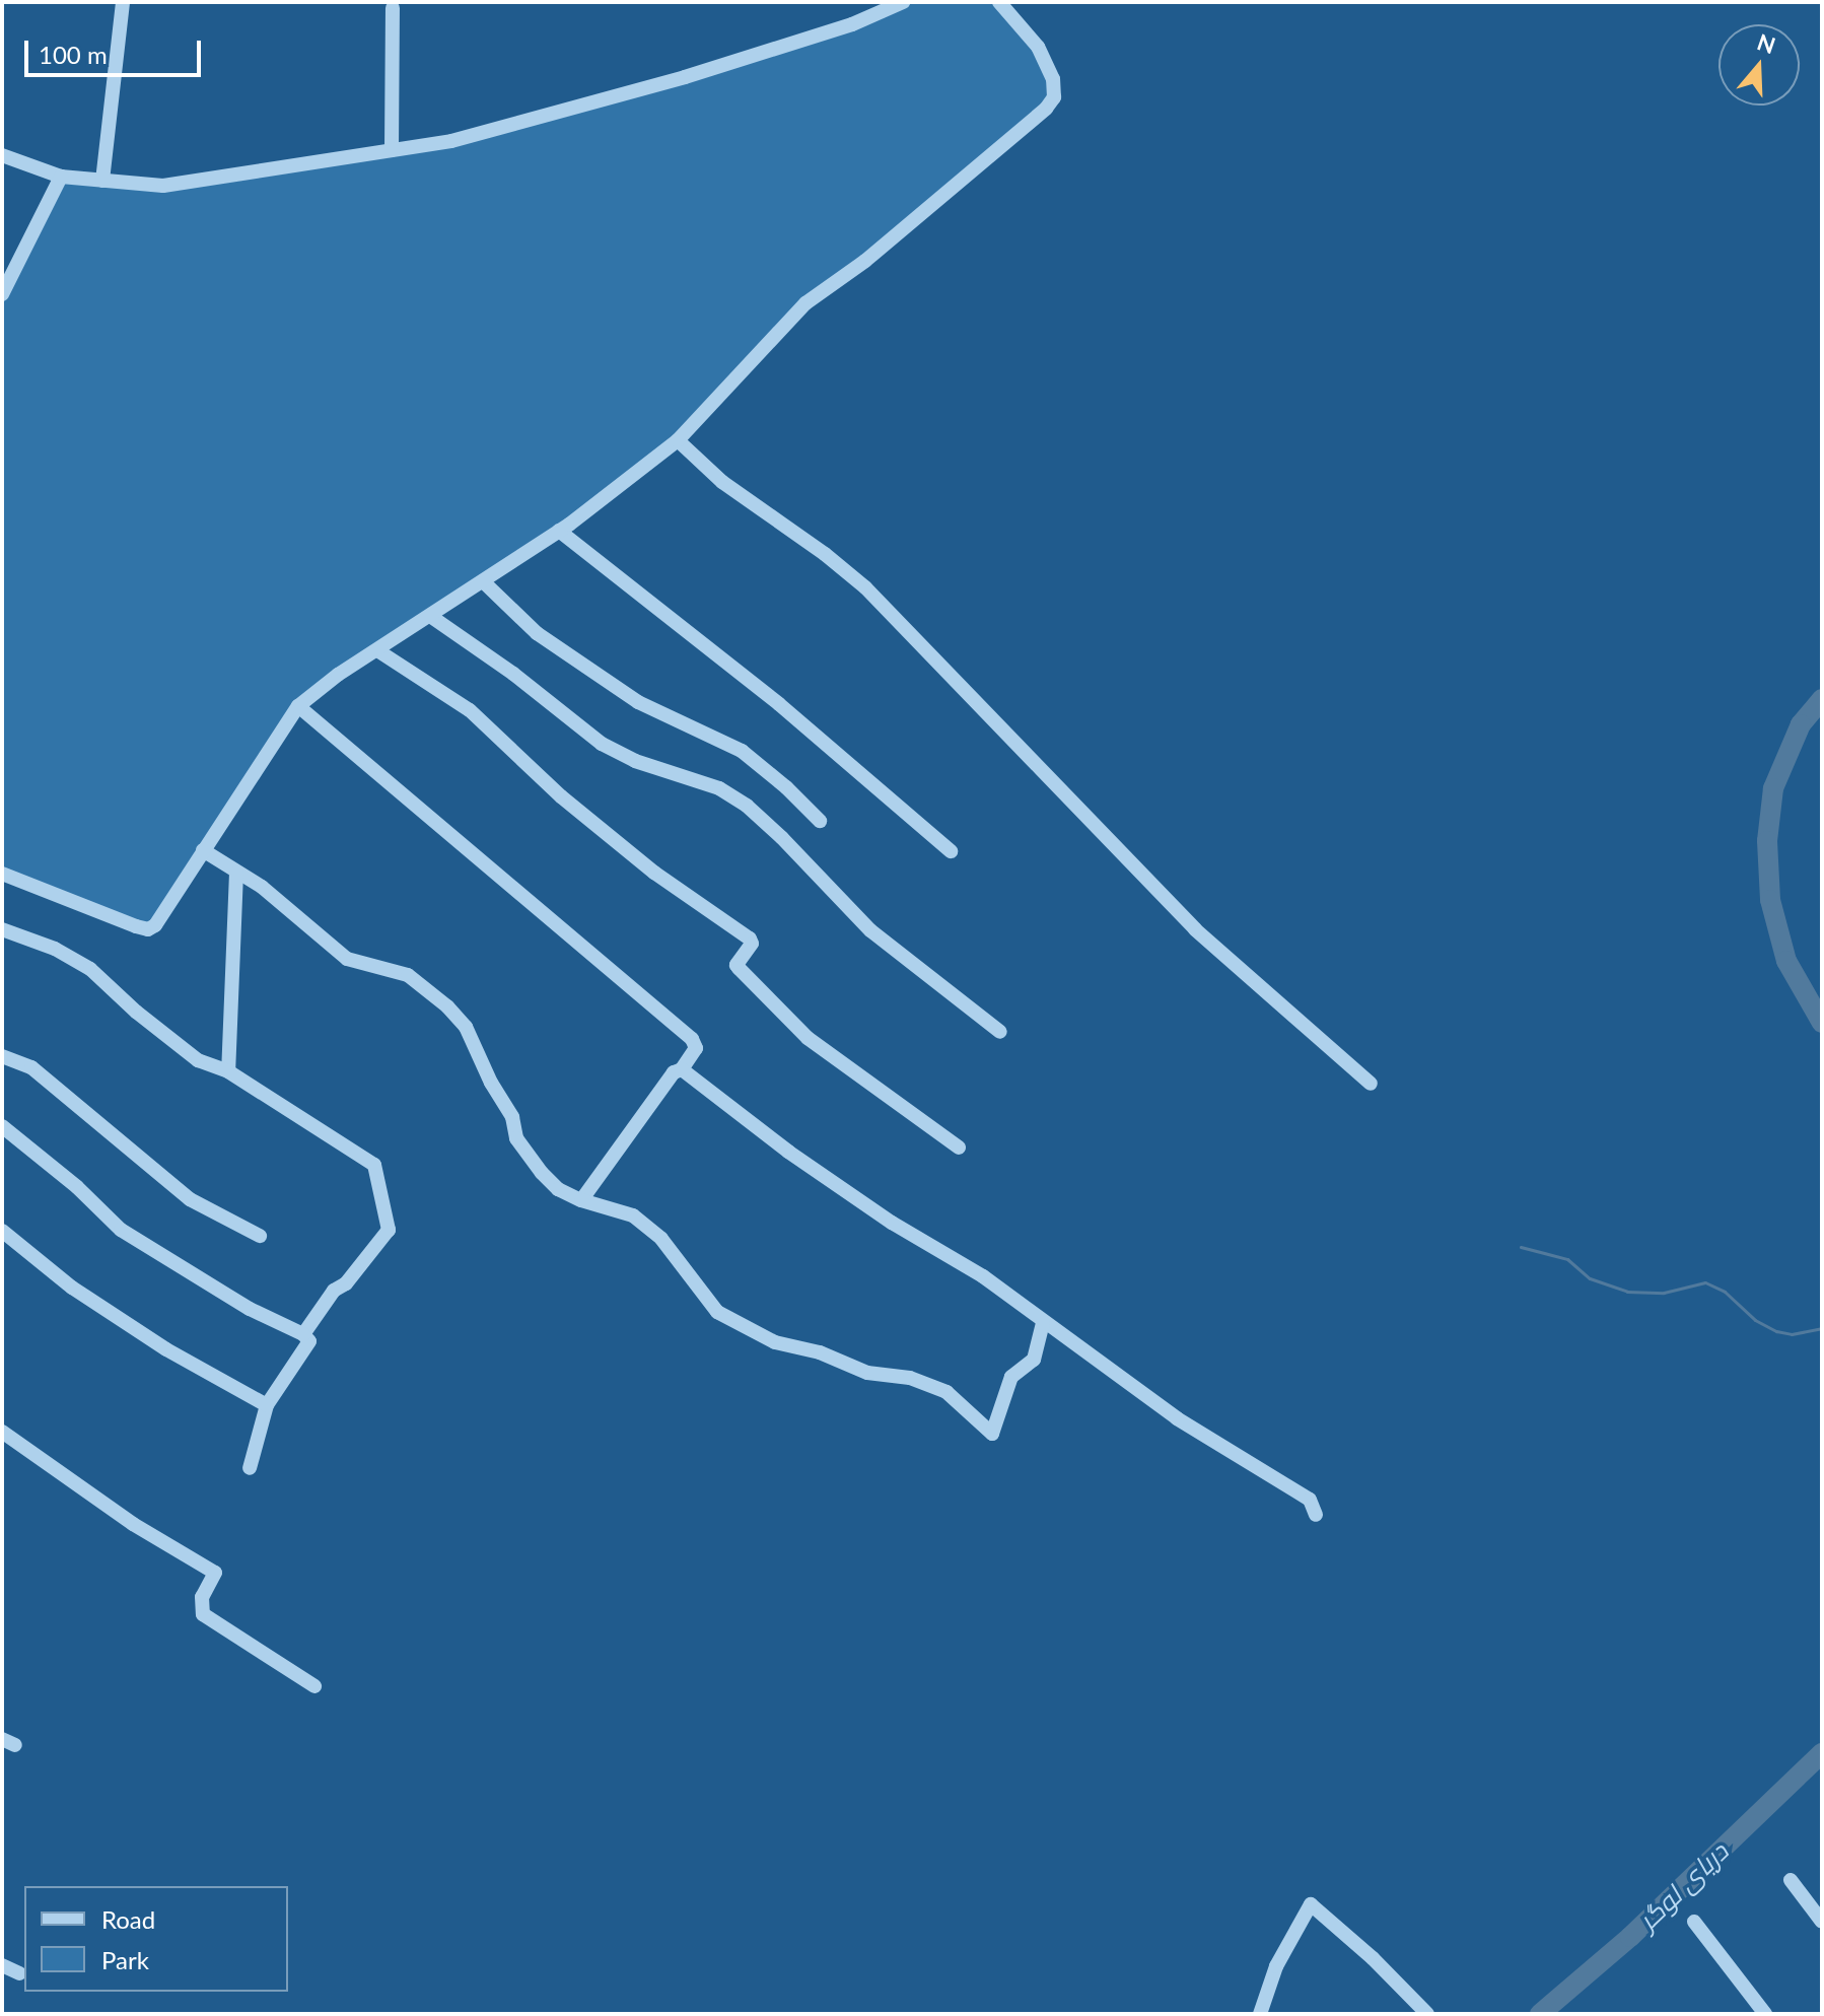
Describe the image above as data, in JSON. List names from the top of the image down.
{
  "water": ["دریای لوگر"],
  "legend": ["Road", "Park"],
  "scale_bar": "100 m",
  "north": "top"
}
